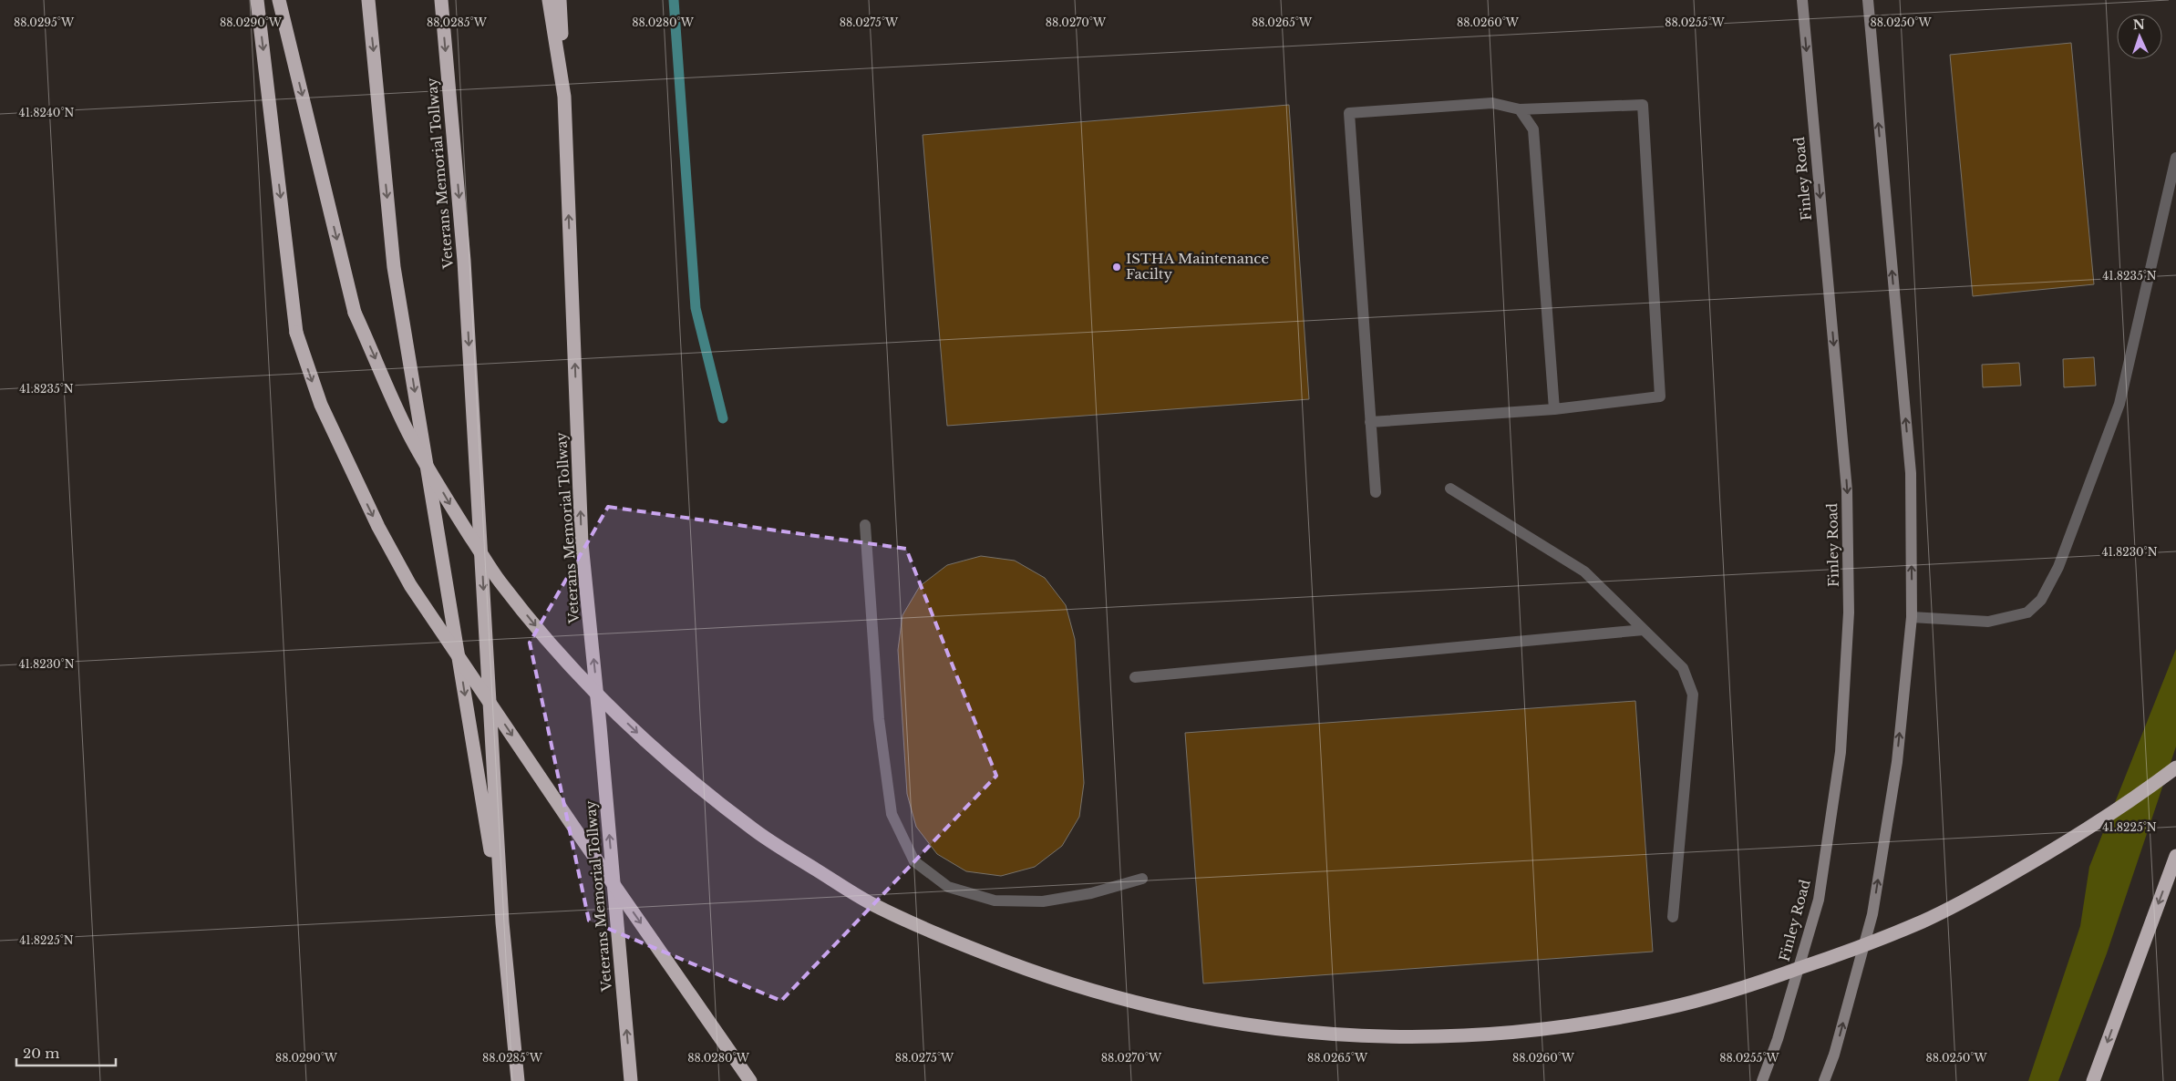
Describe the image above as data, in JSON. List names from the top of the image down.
{
  "streets": {
    "highway": ["Veterans Memorial Tollway"],
    "main road": ["Finley Road"]
  },
  "places": ["ISTHA Maintenance Facilty"],
  "scale_bar": "20 m",
  "north": "top",
  "coordinates": [
    "88.0295°W",
    "88.0290°W",
    "88.0285°W",
    "88.0280°W",
    "88.0275°W",
    "88.0270°W",
    "88.0265°W",
    "88.0260°W",
    "88.0255°W",
    "88.0250°W",
    "41.8240°N",
    "41.8235°N",
    "41.8230°N",
    "41.8225°N"
  ]
}
